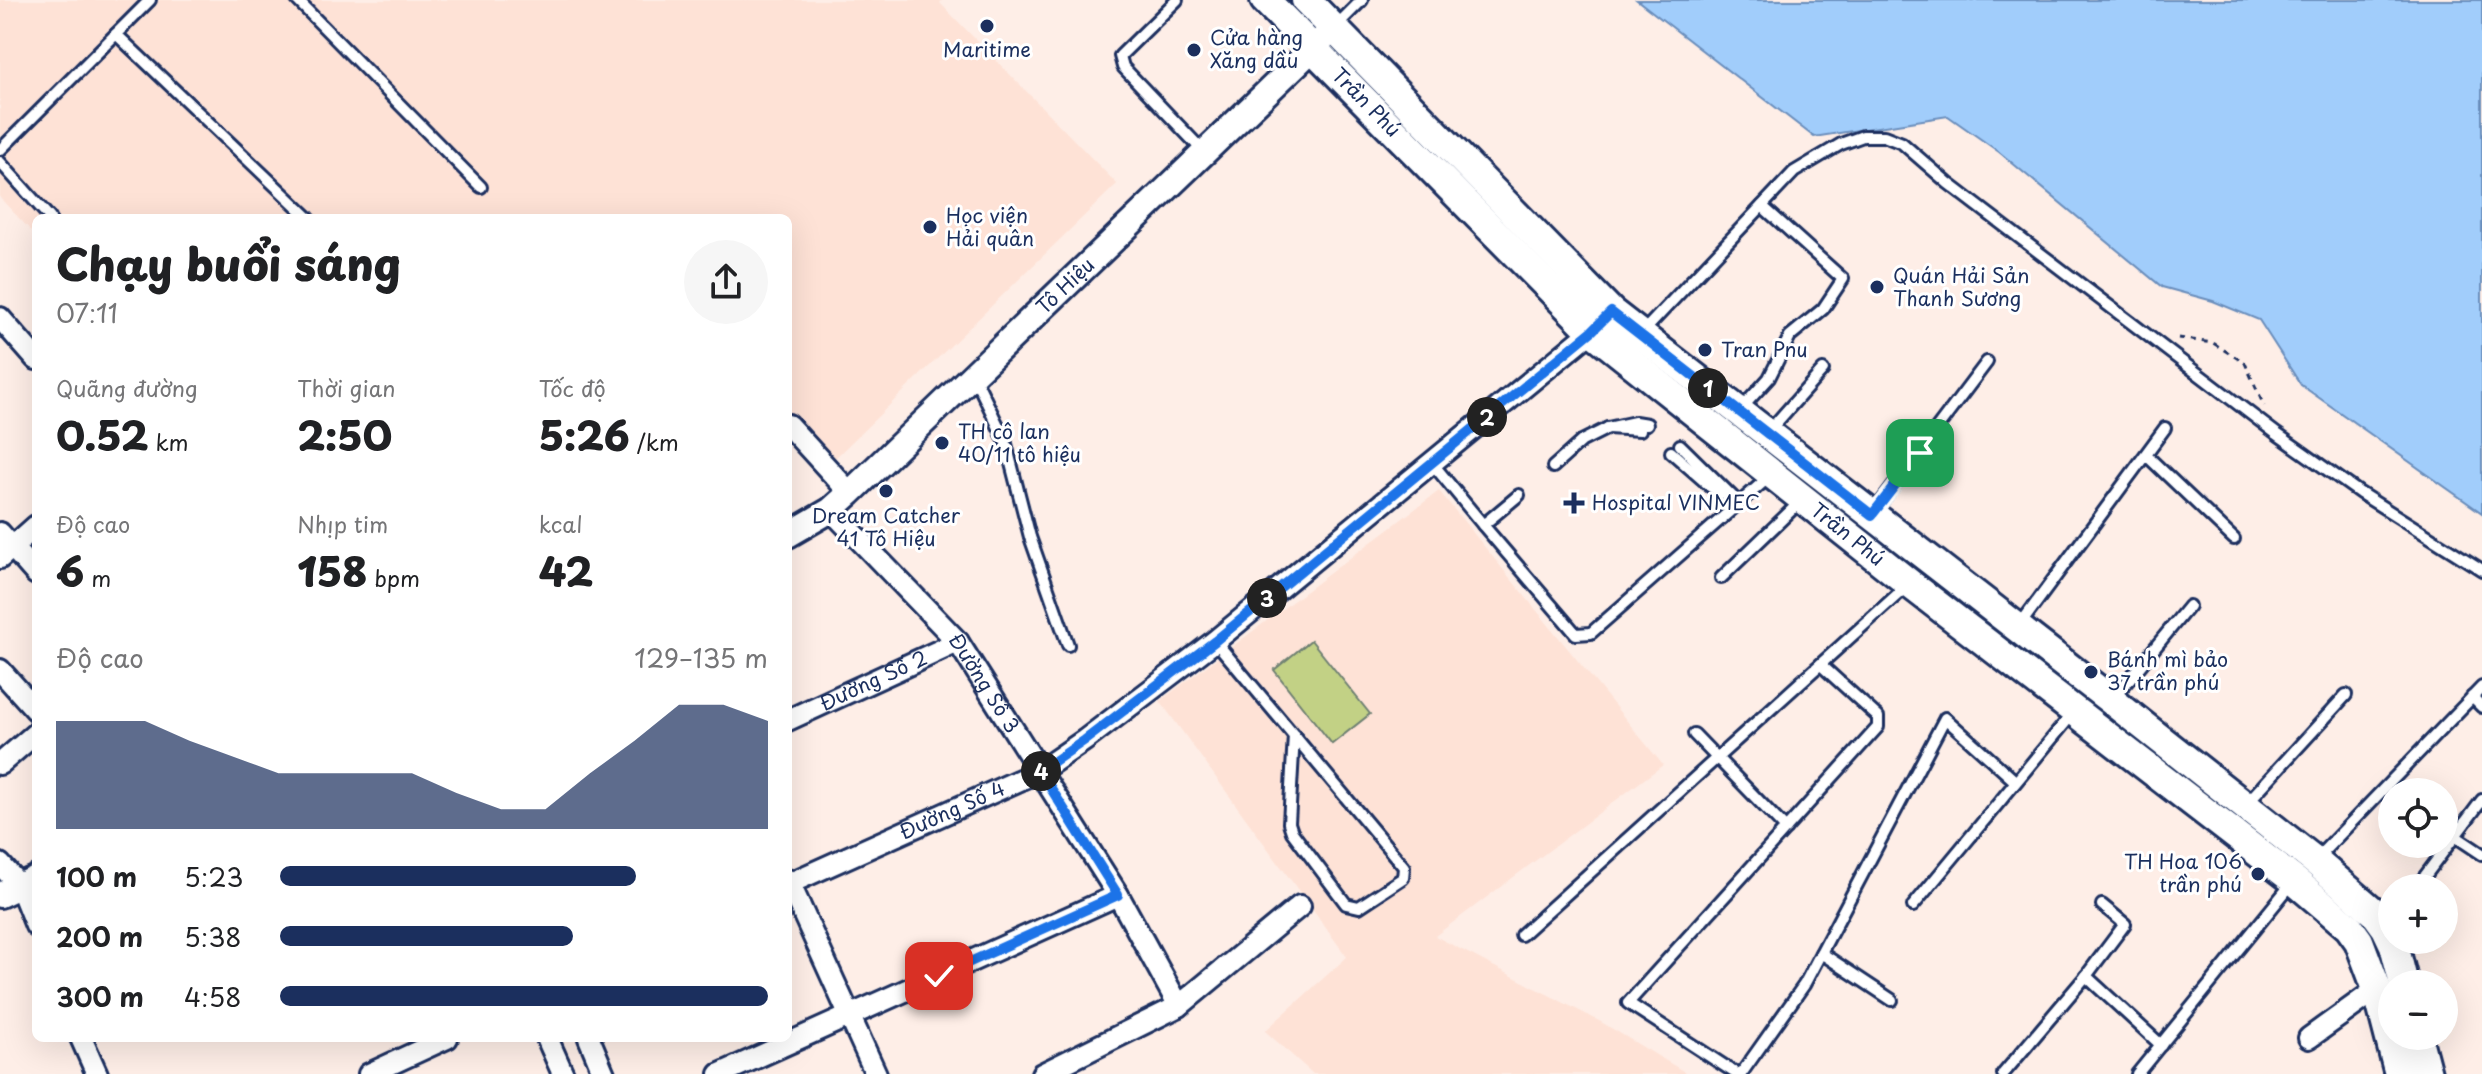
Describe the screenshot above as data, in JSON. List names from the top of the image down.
{
  "streets": {
    "main road": ["Trần Phú"],
    "street": [
      "Tô Hiệu",
      "Đường Số 2",
      "Đường Số 3",
      "Đường Số 4"
    ]
  },
  "crossings": [
    ["Trần Phú", "Tô Hiệu"],
    ["Trần Phú", "Đường Số 4"],
    ["Tô Hiệu", "Đường Số 3"],
    ["Đường Số 2", "Đường Số 3"],
    ["Đường Số 3", "Đường Số 4"]
  ],
  "places": {
    "other": [
      "Maritime",
      "Cửa hàng Xăng dầu",
      "Học viện Hải quân",
      "Quán Hải Sản Thanh Sương",
      "Tran Pnu",
      "TH cô lan 40/11 tô hiệu",
      "Dream Catcher 41 Tô Hiệu",
      "Bánh mì bảo 37 trần phú",
      "TH Hoa 106 trần phú"
    ],
    "health": ["Hospital VINMEC"]
  },
  "page": {
    "heading": ["Chạy buổi sáng", "07:11"],
    "stats": [
      ["Quãng đường", "0.52 km"],
      ["Thời gian", "2:50"],
      ["Tốc độ", "5:26 /km"],
      ["Độ cao", "6 m"],
      ["Nhịp tim", "158 bpm"],
      ["kcal", "42"]
    ],
    "pins": [
      "1",
      "2",
      "3",
      "4"
    ],
    "chart": ["Độ cao", "129–135 m"],
    "map_buttons": ["+", "−"],
    "list": [
      {
        "name": "100 m",
        "note": "5:23"
      },
      {
        "name": "200 m",
        "note": "5:38"
      },
      {
        "name": "300 m",
        "note": "4:58"
      }
    ]
  }
}
